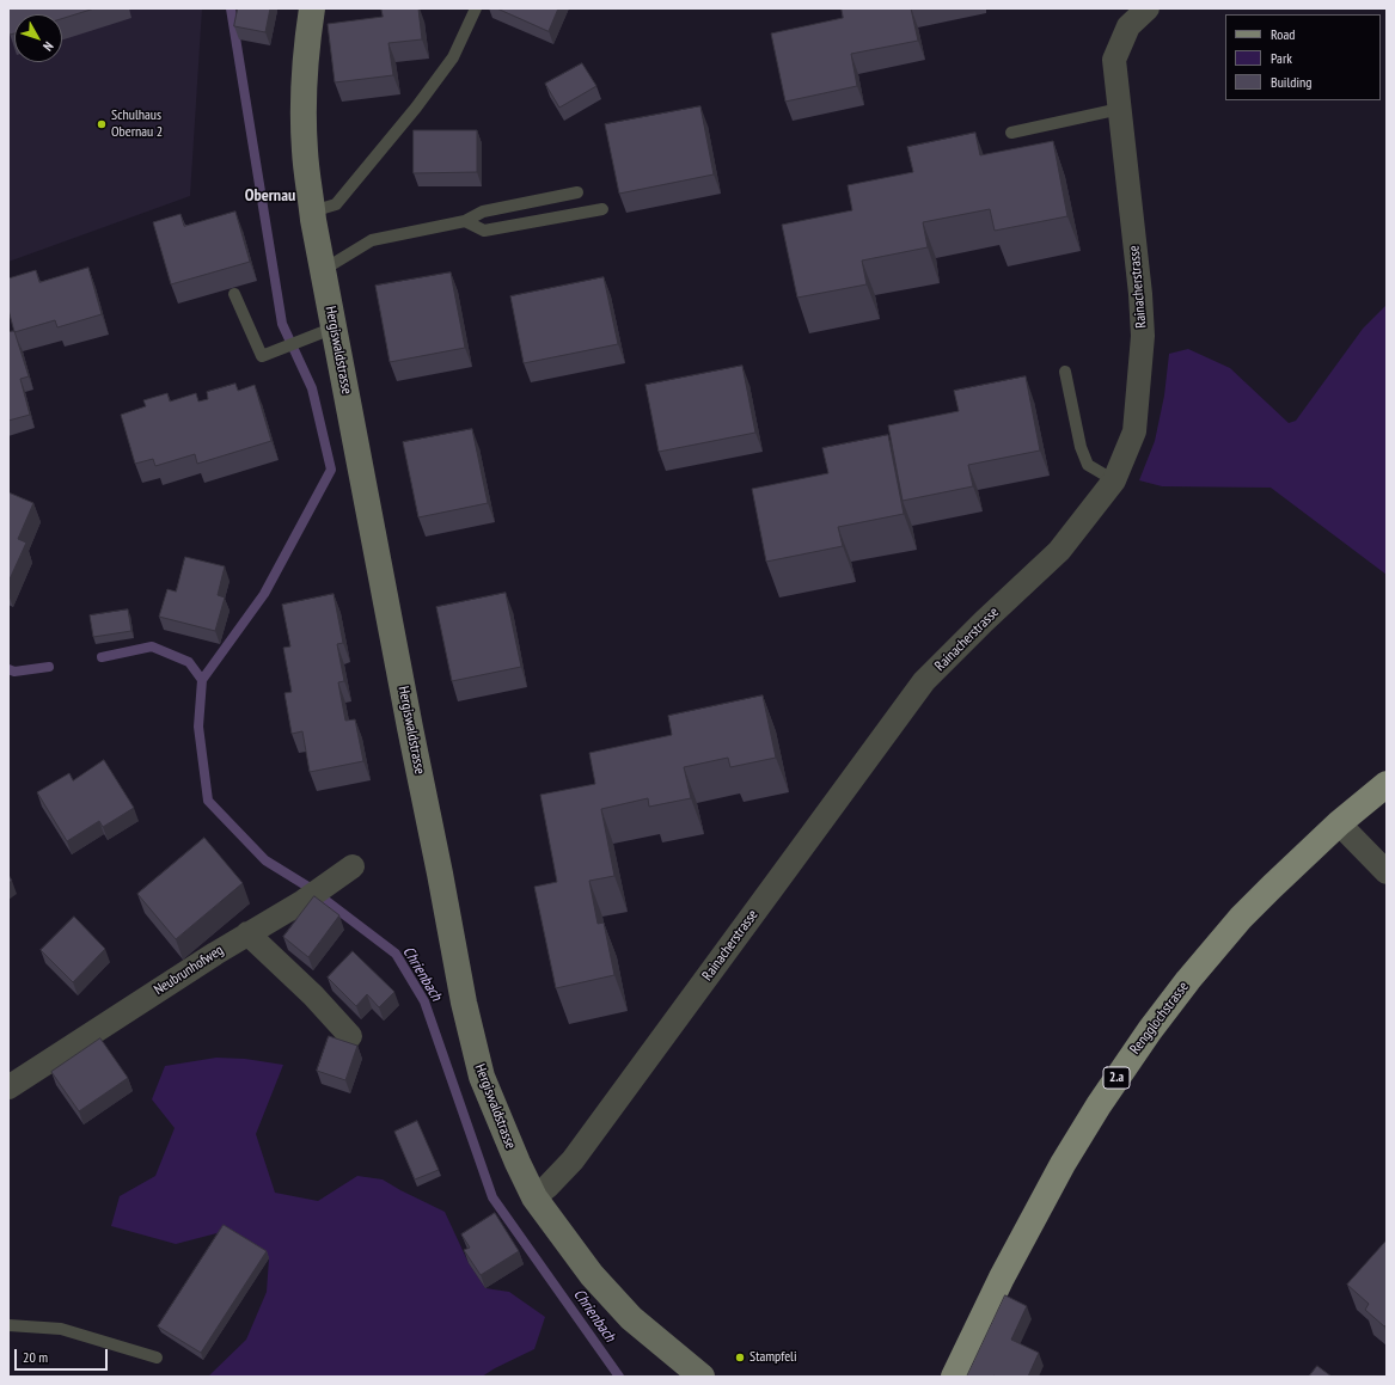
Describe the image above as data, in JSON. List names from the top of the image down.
{
  "streets": {
    "main road": ["Rengglochstrasse", "2.a"],
    "street": ["Rainacherstrasse", "Hergiswaldstrasse", "Neubrunhofweg"]
  },
  "crossings": [
    ["Rainacherstrasse", "Hergiswaldstrasse"]
  ],
  "districts": ["Obernau"],
  "water": ["Chrienbach"],
  "places": ["Schulhaus Obernau 2", "Stampfeli"],
  "legend": ["Road", "Park", "Building"],
  "scale_bar": "20 m",
  "north": "bottom right"
}
